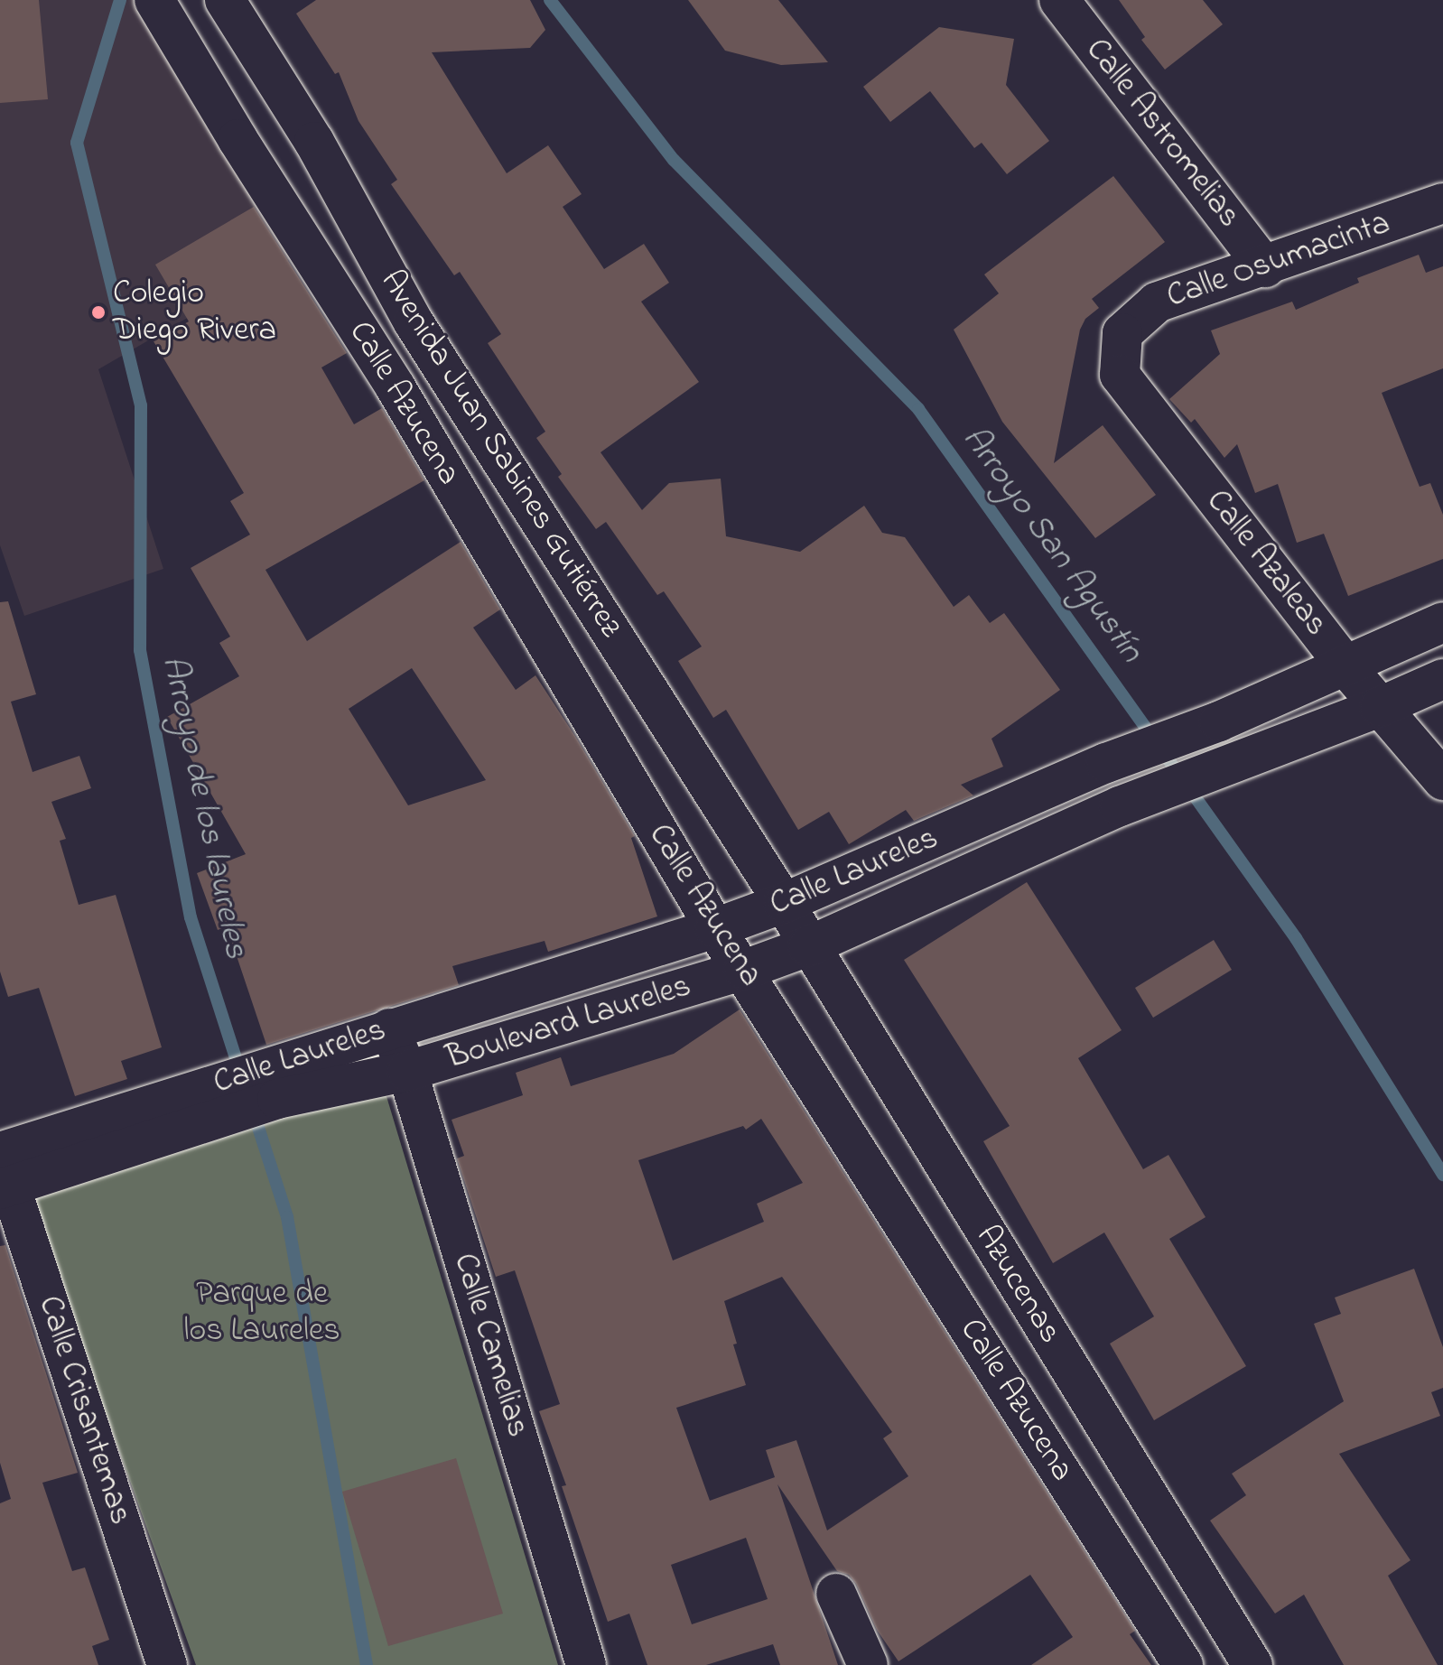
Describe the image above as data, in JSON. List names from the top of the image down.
{
  "streets": {
    "street": [
      "Calle Astromelias",
      "Calle Osumacinta",
      "Calle Azucena",
      "Avenida Juan Sabines Gutiérrez",
      "Calle Azaleas",
      "Calle Laureles",
      "Boulevard Laureles",
      "Azucenas",
      "Calle Camelias",
      "Calle Crisantemas"
    ]
  },
  "crossings": [
    ["Calle Astromelias", "Calle Osumacinta"],
    ["Calle Osumacinta", "Calle Azaleas"],
    ["Calle Azucena", "Calle Laureles"],
    ["Calle Azucena", "Boulevard Laureles"],
    ["Avenida Juan Sabines Gutiérrez", "Calle Laureles"],
    ["Avenida Juan Sabines Gutiérrez", "Azucenas"],
    ["Calle Azaleas", "Calle Laureles"],
    ["Calle Azaleas", "Boulevard Laureles"],
    ["Calle Laureles", "Boulevard Laureles"],
    ["Calle Laureles", "Azucenas"],
    ["Calle Laureles", "Calle Camelias"],
    ["Boulevard Laureles", "Azucenas"],
    ["Boulevard Laureles", "Calle Camelias"],
    ["Boulevard Laureles", "Calle Crisantemas"]
  ],
  "water": ["Arroyo San Agustín", "Arroyo de los laureles"],
  "parks": ["Parque de los Laureles"],
  "places": ["Colegio Diego Rivera"]
}
